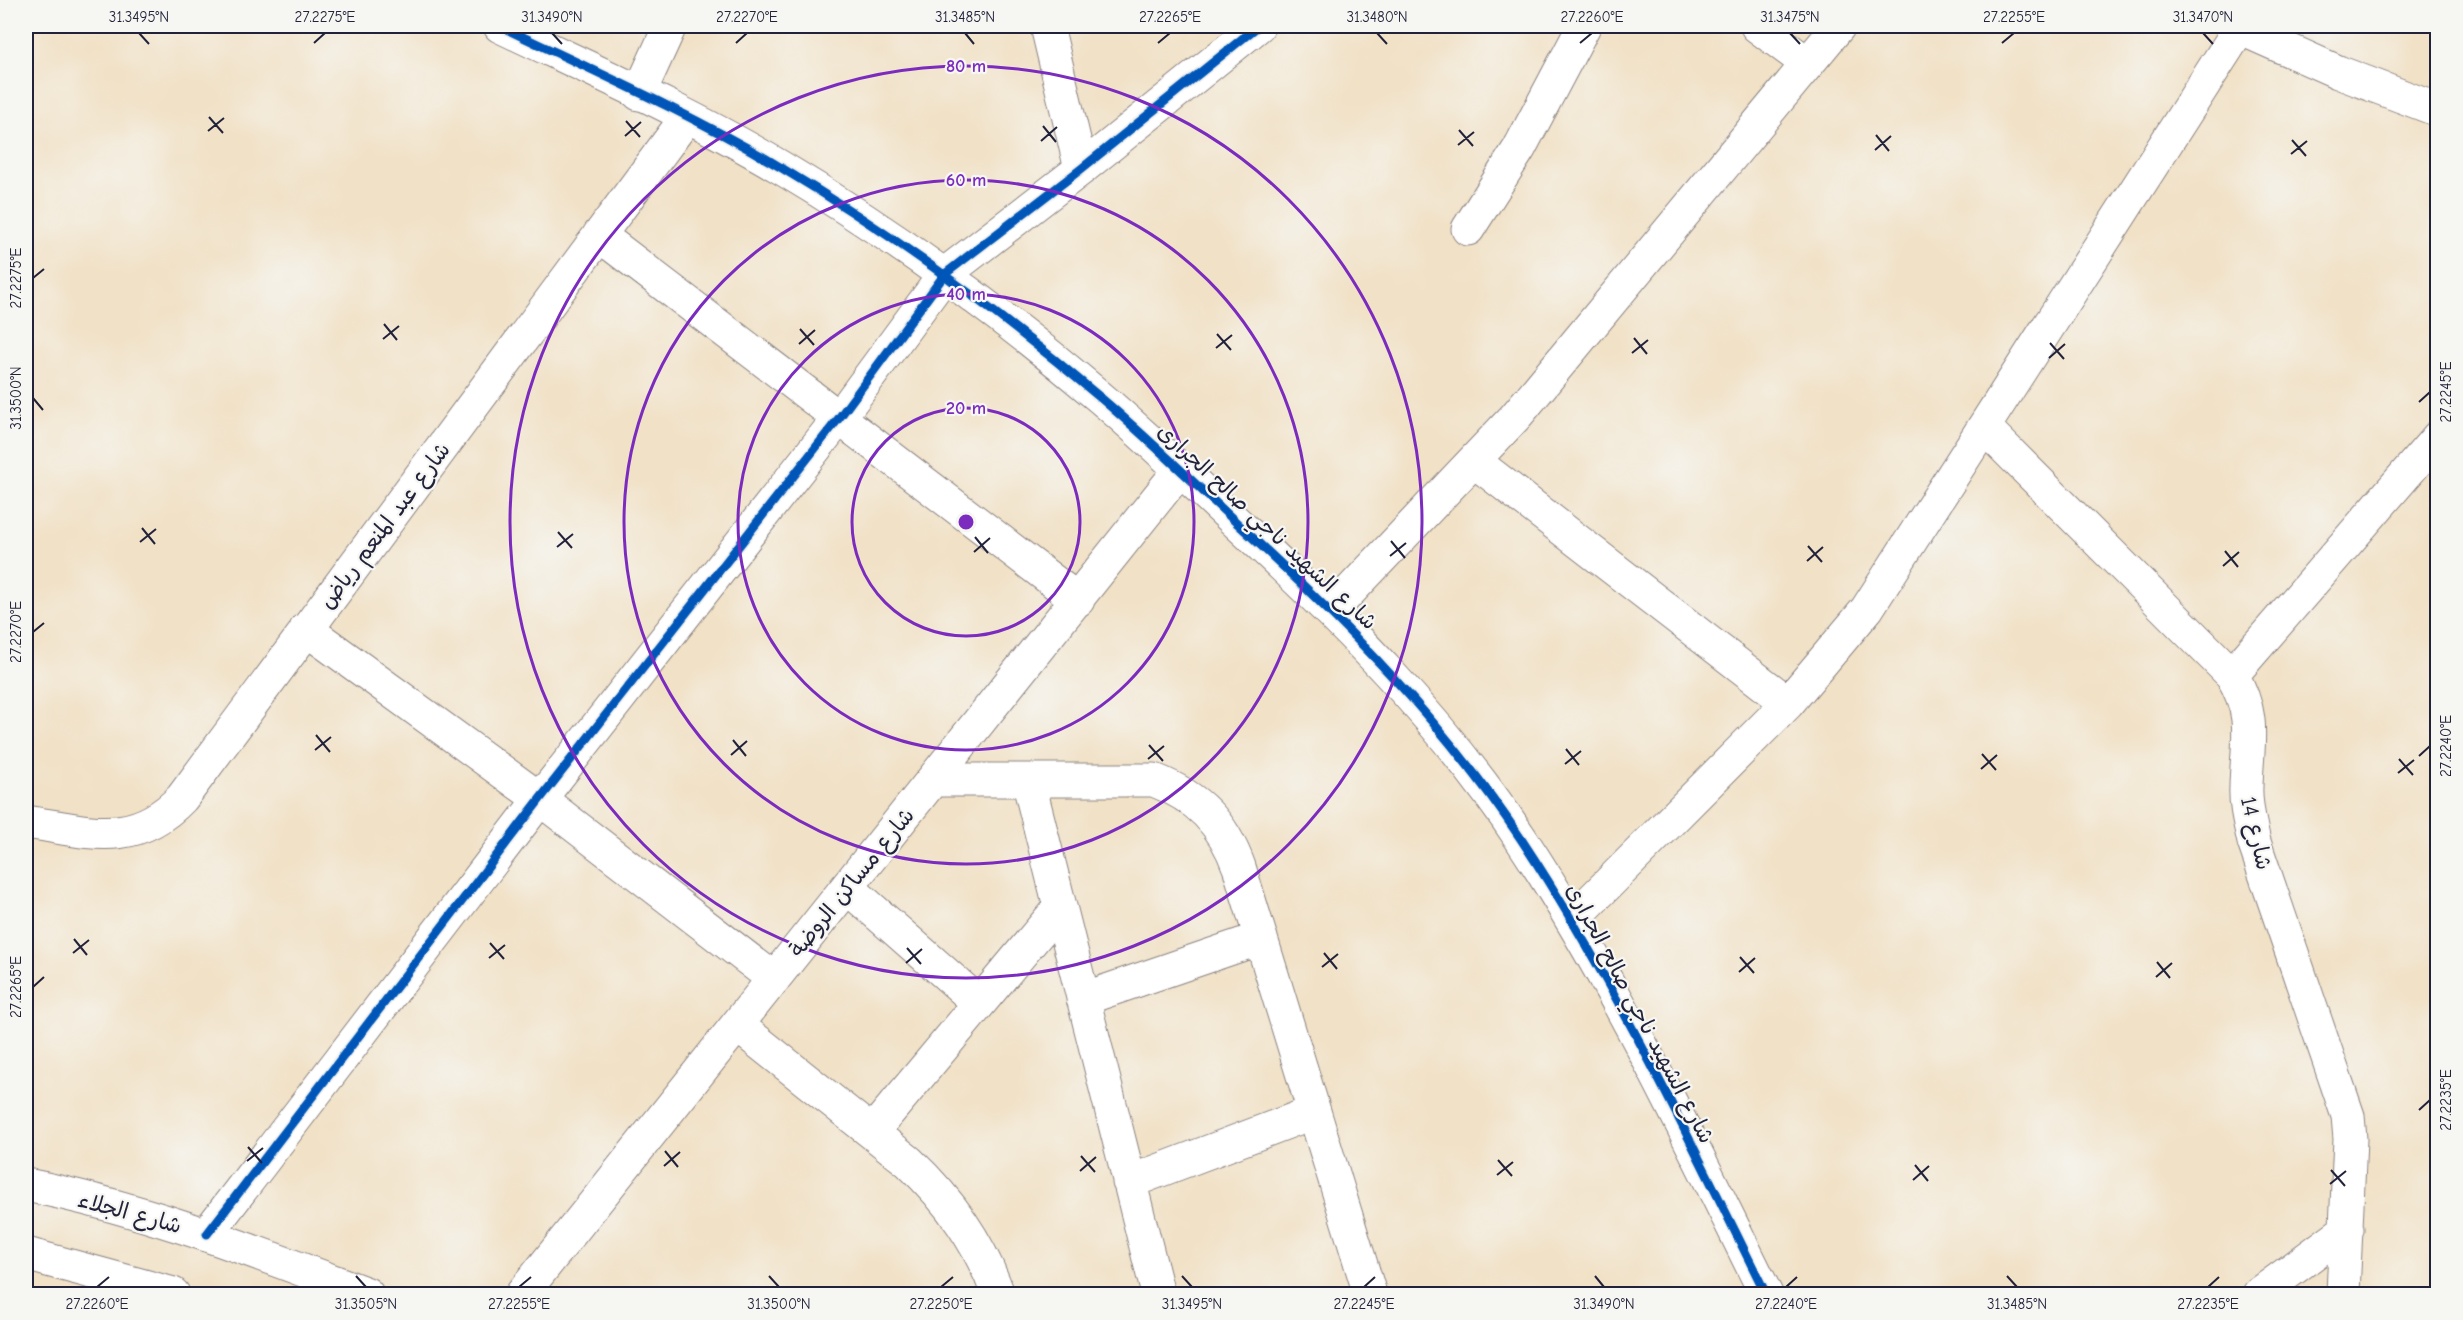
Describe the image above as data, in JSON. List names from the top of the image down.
{
  "streets": {
    "street": [
      "شارع عبد المنعم رياض",
      "شارع الشهيد ناجي صالح الجرارى",
      "شارع 14",
      "شارع مساكن الروضة",
      "شارع الجلاء"
    ]
  },
  "crossings": [
    ["شارع عبد المنعم رياض", "شارع الشهيد ناجي صالح الجرارى"],
    ["شارع الشهيد ناجي صالح الجرارى", "شارع مساكن الروضة"]
  ],
  "coordinates": [
    "31.3495°N",
    "27.2275°E",
    "31.3490°N",
    "27.2270°E",
    "31.3485°N",
    "27.2265°E",
    "31.3480°N",
    "27.2260°E",
    "31.3475°N",
    "27.2255°E",
    "31.3470°N",
    "27.2245°E",
    "31.3500°N",
    "27.2240°E",
    "27.2235°E",
    "31.3505°N",
    "27.2250°E"
  ],
  "rings": [
    "80 m",
    "60 m",
    "40 m",
    "20 m"
  ]
}
